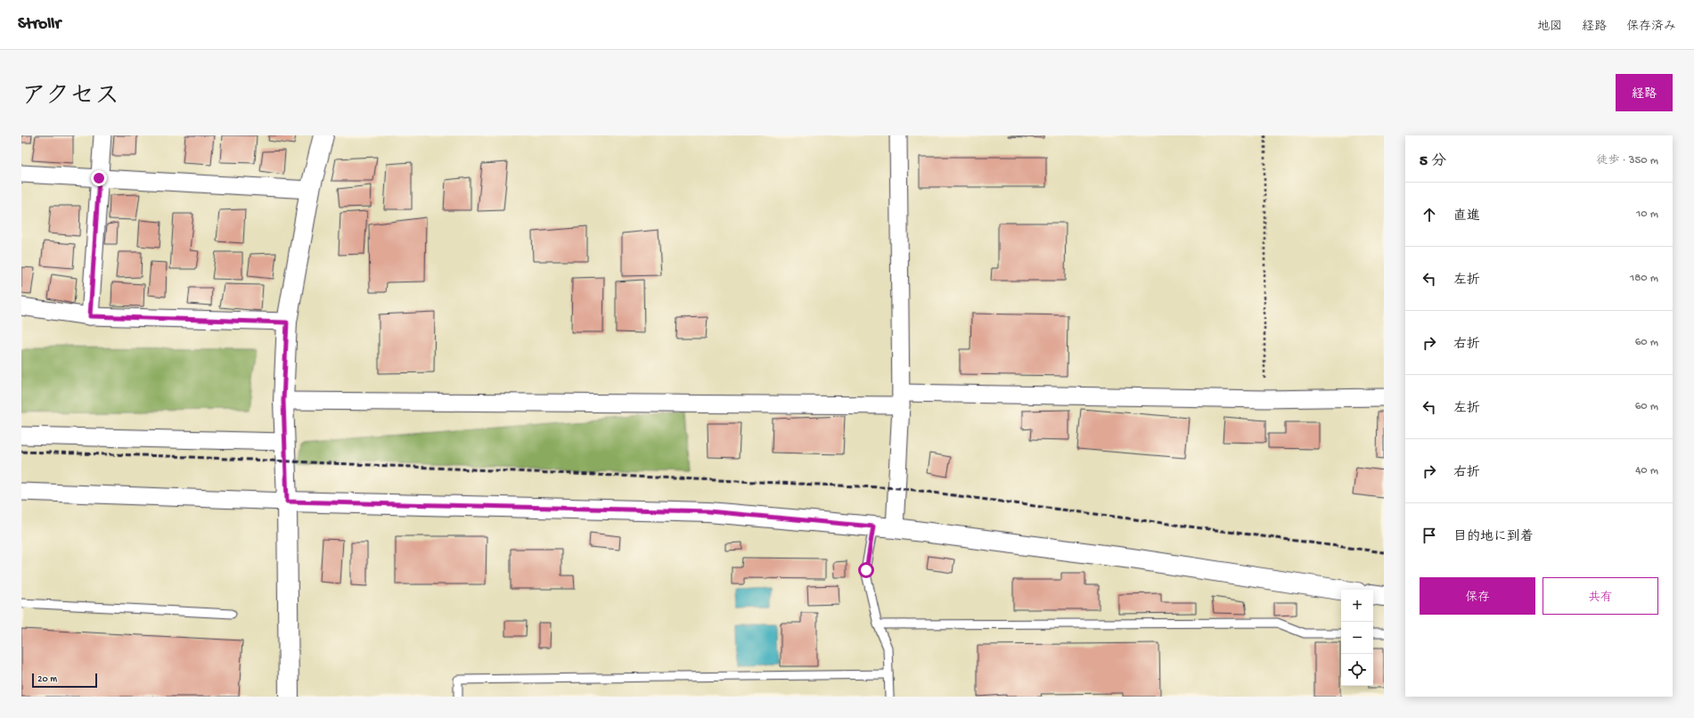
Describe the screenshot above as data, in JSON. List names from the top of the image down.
{
  "scale_bar": "20 m",
  "page": {
    "header": "Strollr",
    "nav": ["地図", "経路", "保存済み"],
    "title": "アクセス",
    "buttons": [
      "経路",
      ["保存", "共有"]
    ],
    "heading": ["5 分", "徒歩 · 350 m"],
    "list": [
      ["直進", "10 m"],
      ["左折", "180 m"],
      ["右折", "60 m"],
      ["左折", "60 m"],
      ["右折", "40 m"],
      "目的地に到着"
    ],
    "map_buttons": ["+", "−"],
    "scale": "20 m"
  }
}
